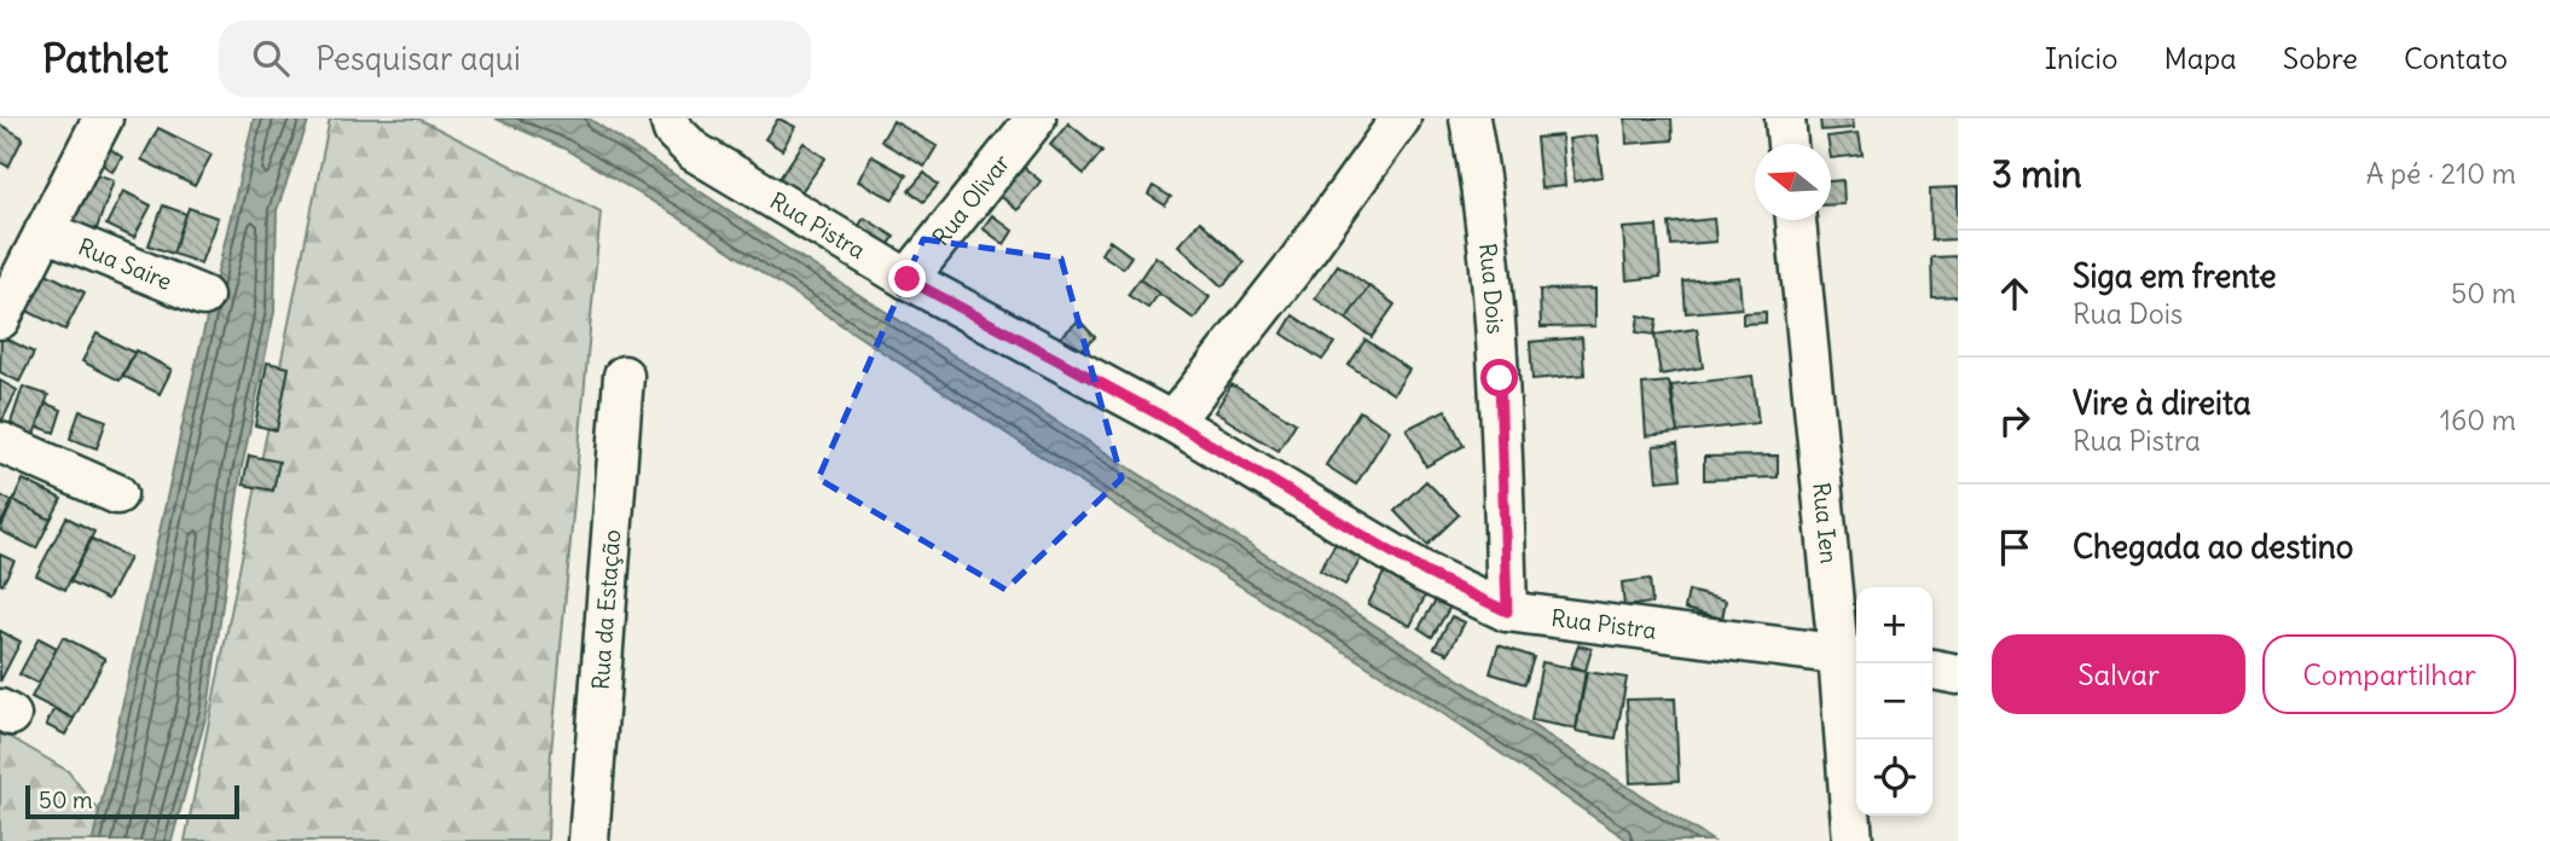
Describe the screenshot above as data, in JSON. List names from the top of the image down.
{
  "streets": {
    "street": [
      "Rua Olivar",
      "Rua Pistra",
      "Rua Saire",
      "Rua Dois",
      "Rua Ien",
      "Rua da Estação"
    ]
  },
  "crossings": [
    ["Rua Olivar", "Rua Pistra"],
    ["Rua Pistra", "Rua Dois"],
    ["Rua Pistra", "Rua Ien"]
  ],
  "scale_bar": "50 m",
  "north": "left",
  "page": {
    "header": "Pathlet",
    "search": "Pesquisar aqui",
    "nav": [
      "Início",
      "Mapa",
      "Sobre",
      "Contato"
    ],
    "heading": ["3 min", "A pé · 210 m"],
    "list": [
      ["Siga em frente", "Rua Dois", "50 m"],
      ["Vire à direita", "Rua Pistra", "160 m"],
      "Chegada ao destino"
    ],
    "map_buttons": ["+", "−"],
    "buttons": ["Salvar", "Compartilhar"],
    "scale": "50 m"
  }
}
